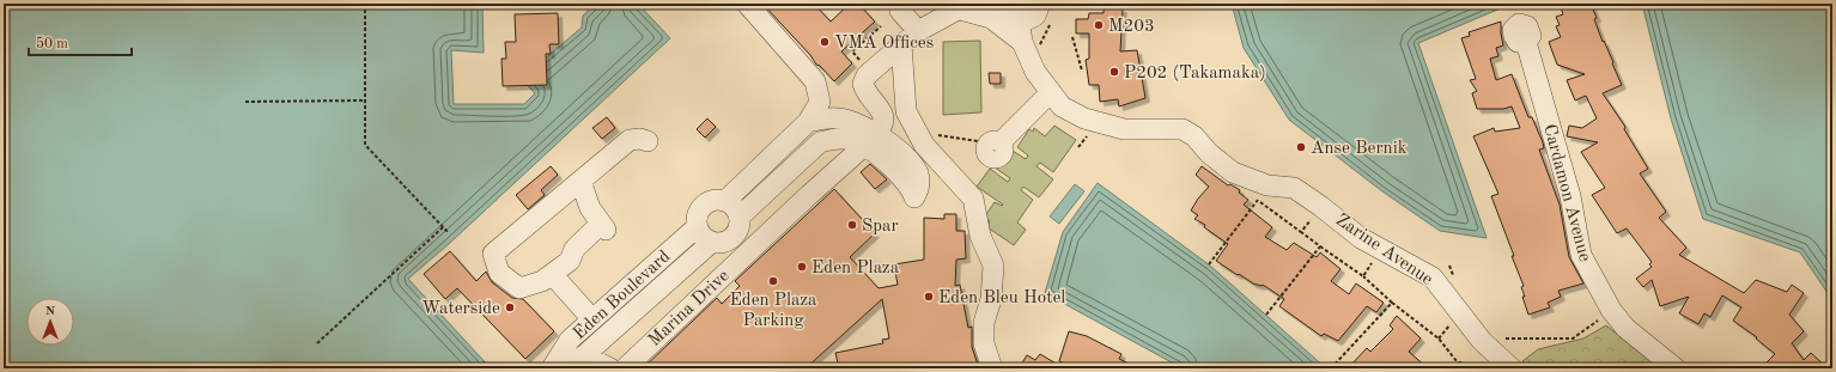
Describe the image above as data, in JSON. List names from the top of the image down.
{
  "streets": {
    "street": [
      "Cardamon Avenue",
      "Zarine Avenue",
      "Eden Boulevard",
      "Marina Drive"
    ]
  },
  "places": [
    "M203",
    "VMA Offices",
    "P202 (Takamaka)",
    "Anse Bernik",
    "Spar",
    "Eden Plaza",
    "Eden Plaza Parking",
    "Eden Bleu Hotel",
    "Waterside"
  ],
  "scale_bar": "50 m",
  "north": "top"
}
